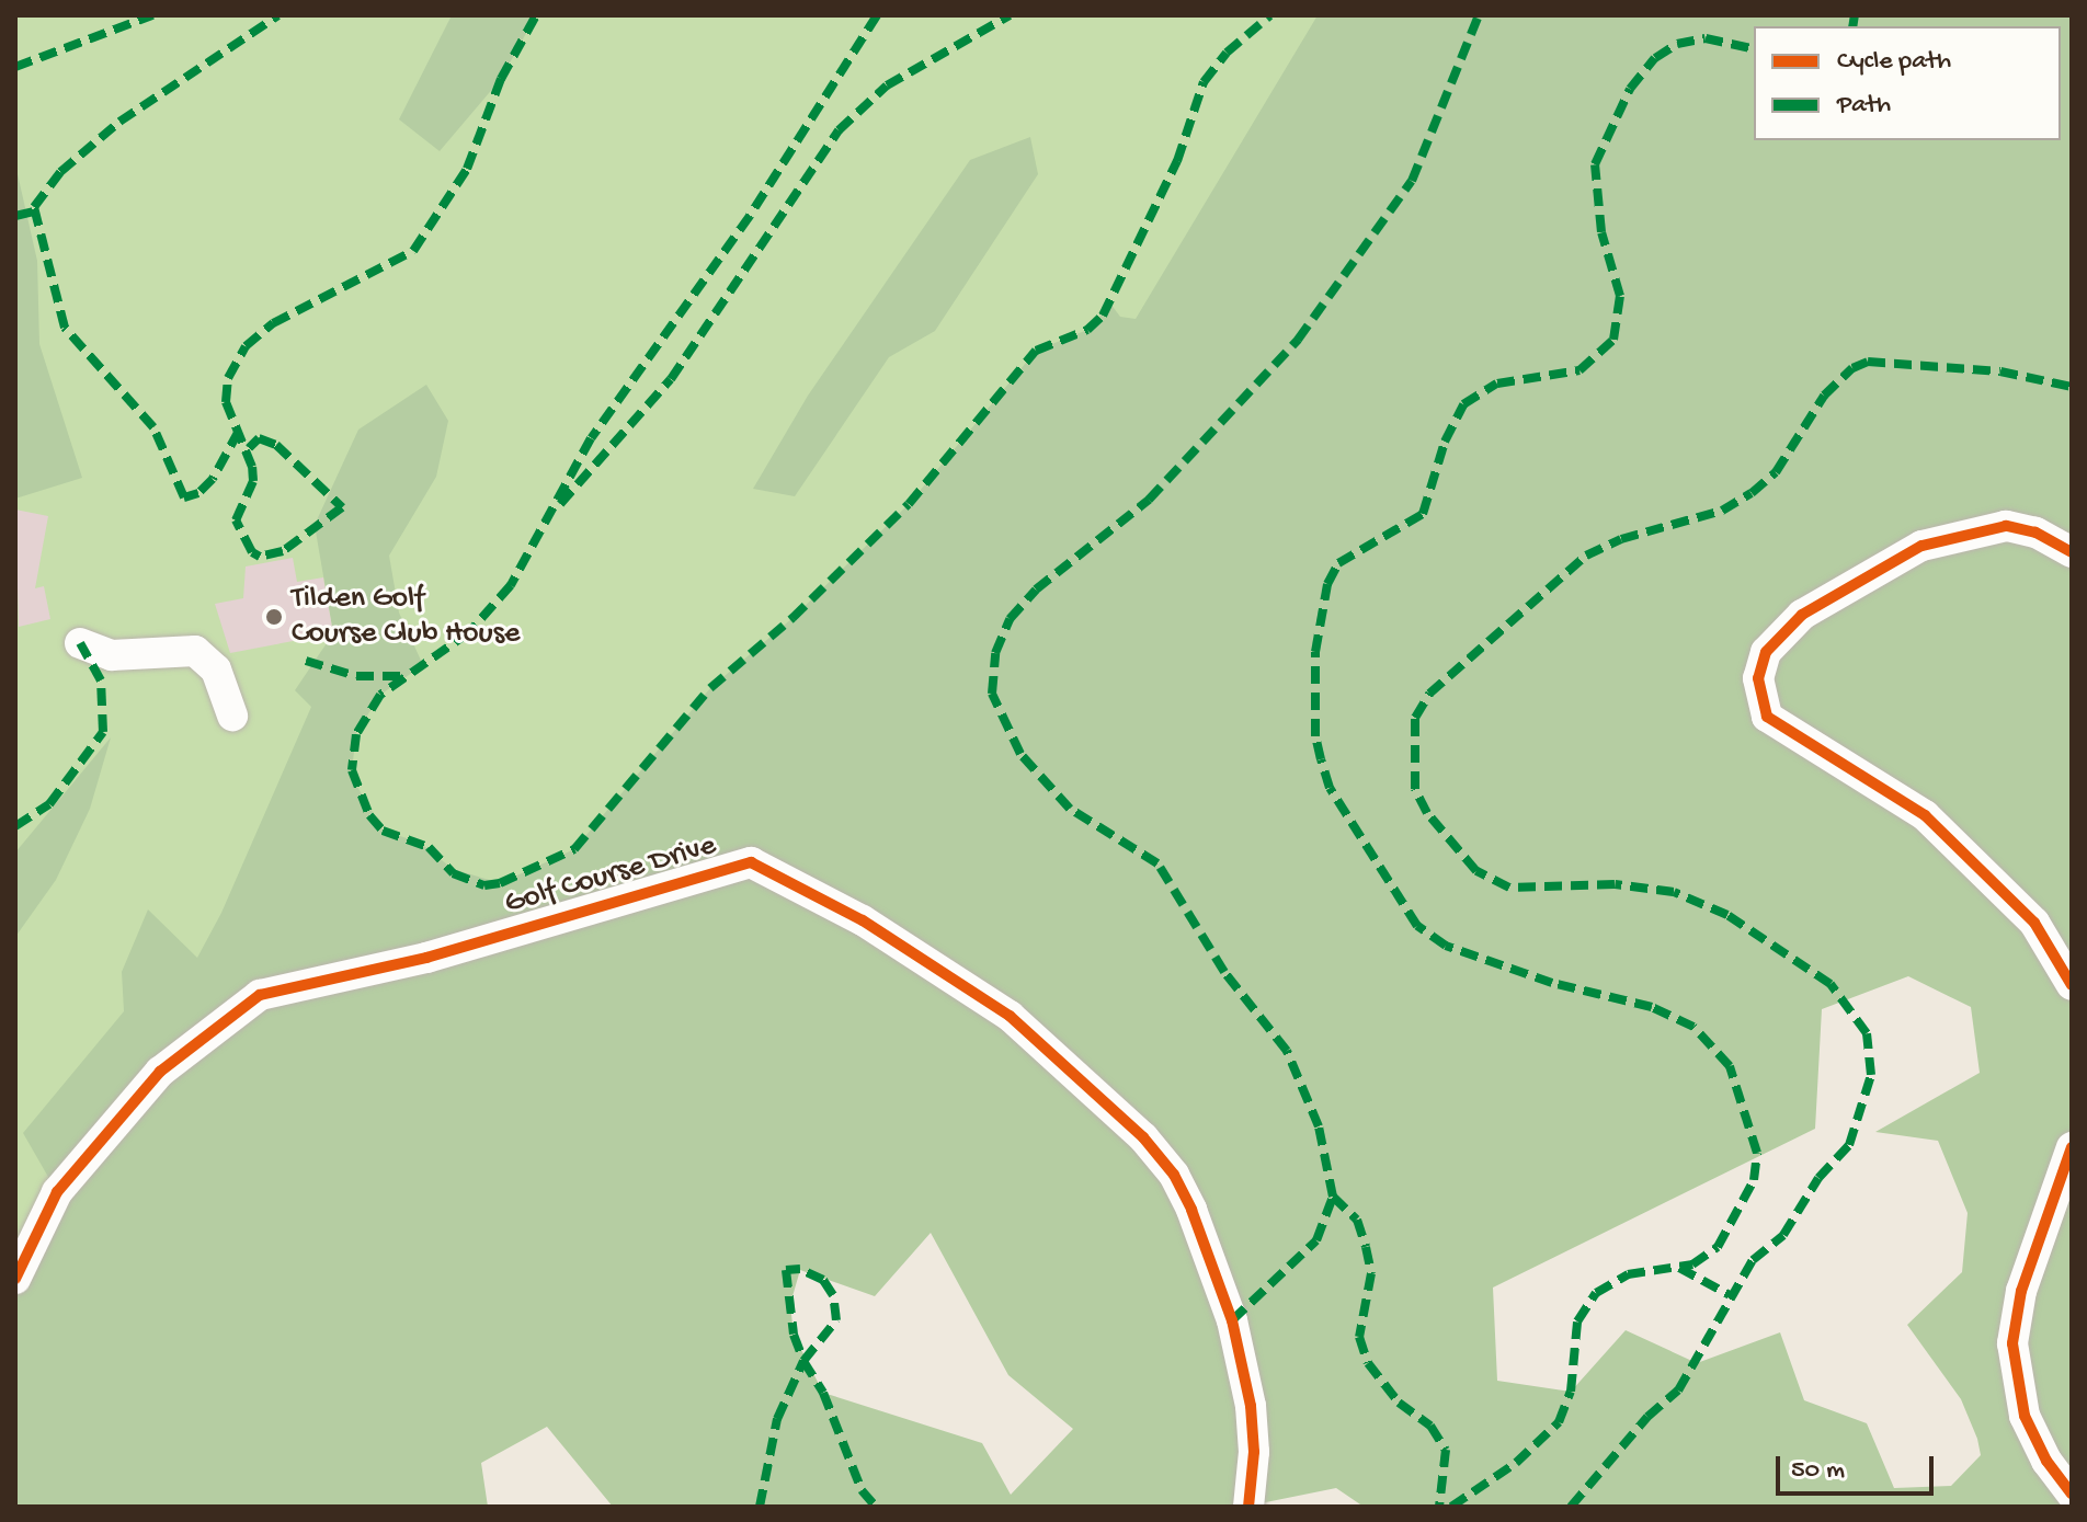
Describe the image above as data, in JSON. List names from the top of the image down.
{
  "streets": {
    "street": ["Golf Course Drive"]
  },
  "places": ["Tilden Golf Course Club House"],
  "legend": ["Cycle path", "Path"],
  "scale_bar": "50 m"
}
